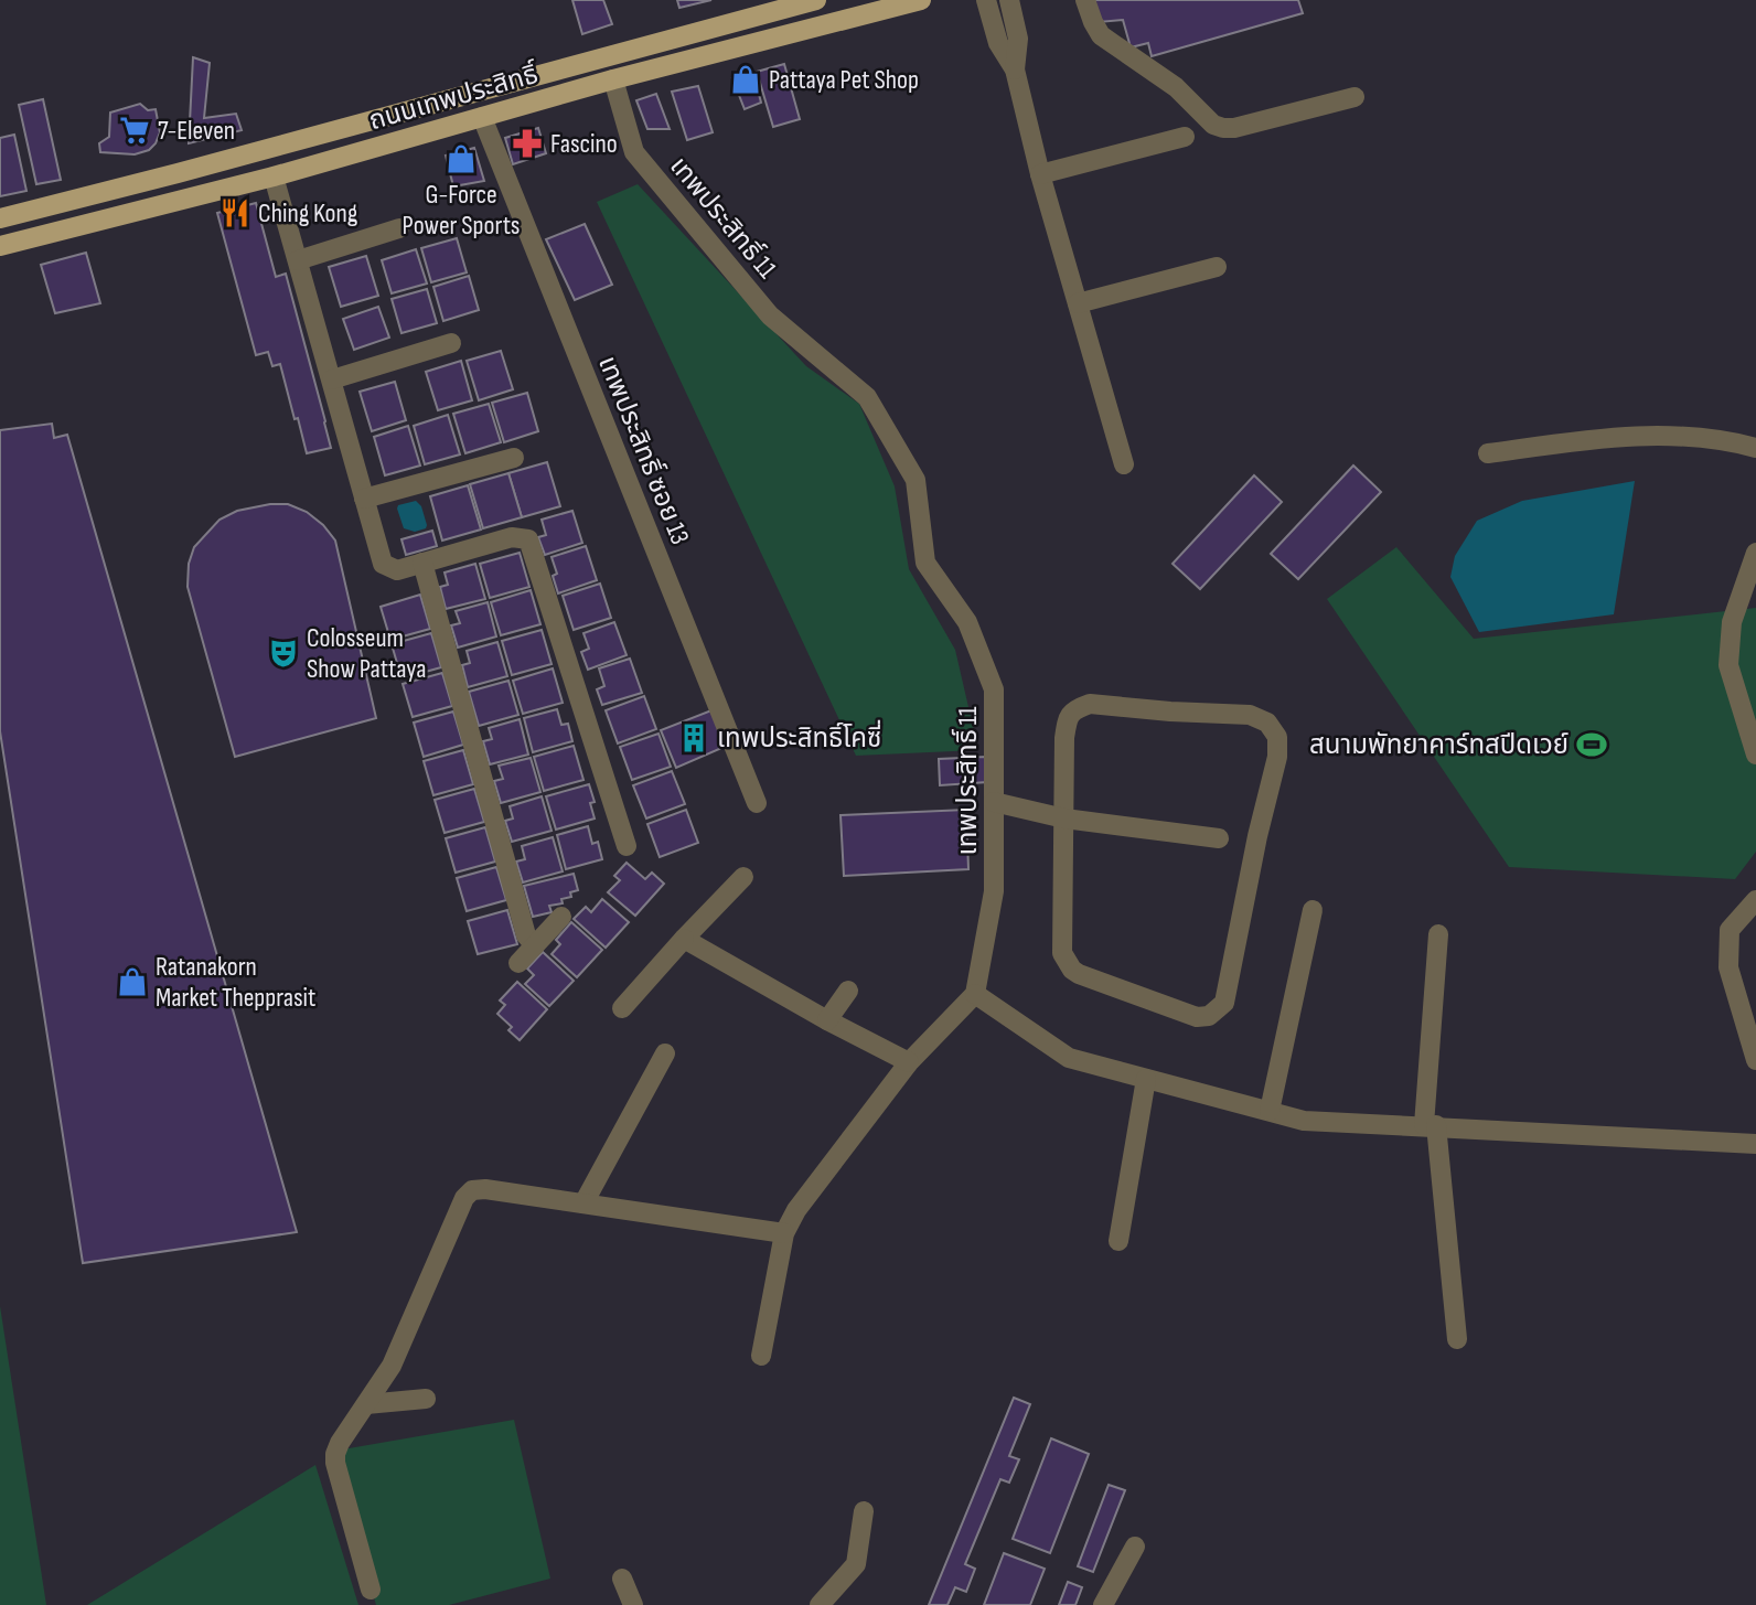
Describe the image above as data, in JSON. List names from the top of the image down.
{
  "streets": {
    "main road": ["ถนนเทพประสิทธิ์"],
    "street": ["เทพประสิทธิ์ 11", "เทพประสิทธิ์ ซอย 13"]
  },
  "crossings": [
    ["ถนนเทพประสิทธิ์", "เทพประสิทธิ์ 11"],
    ["ถนนเทพประสิทธิ์", "เทพประสิทธิ์ ซอย 13"]
  ],
  "places": {
    "shop": ["Pattaya Pet Shop", "G-Force Power Sports", "Ratanakorn Market Thepprasit"],
    "supermarket": ["7-Eleven"],
    "pharmacy": ["Fascino"],
    "restaurant": ["Ching Kong"],
    "theatre": ["Colosseum Show Pattaya"],
    "building": ["เทพประสิทธิ์โคซี่"],
    "sports": ["สนามพัทยาคาร์ทสปีดเวย์"]
  }
}
